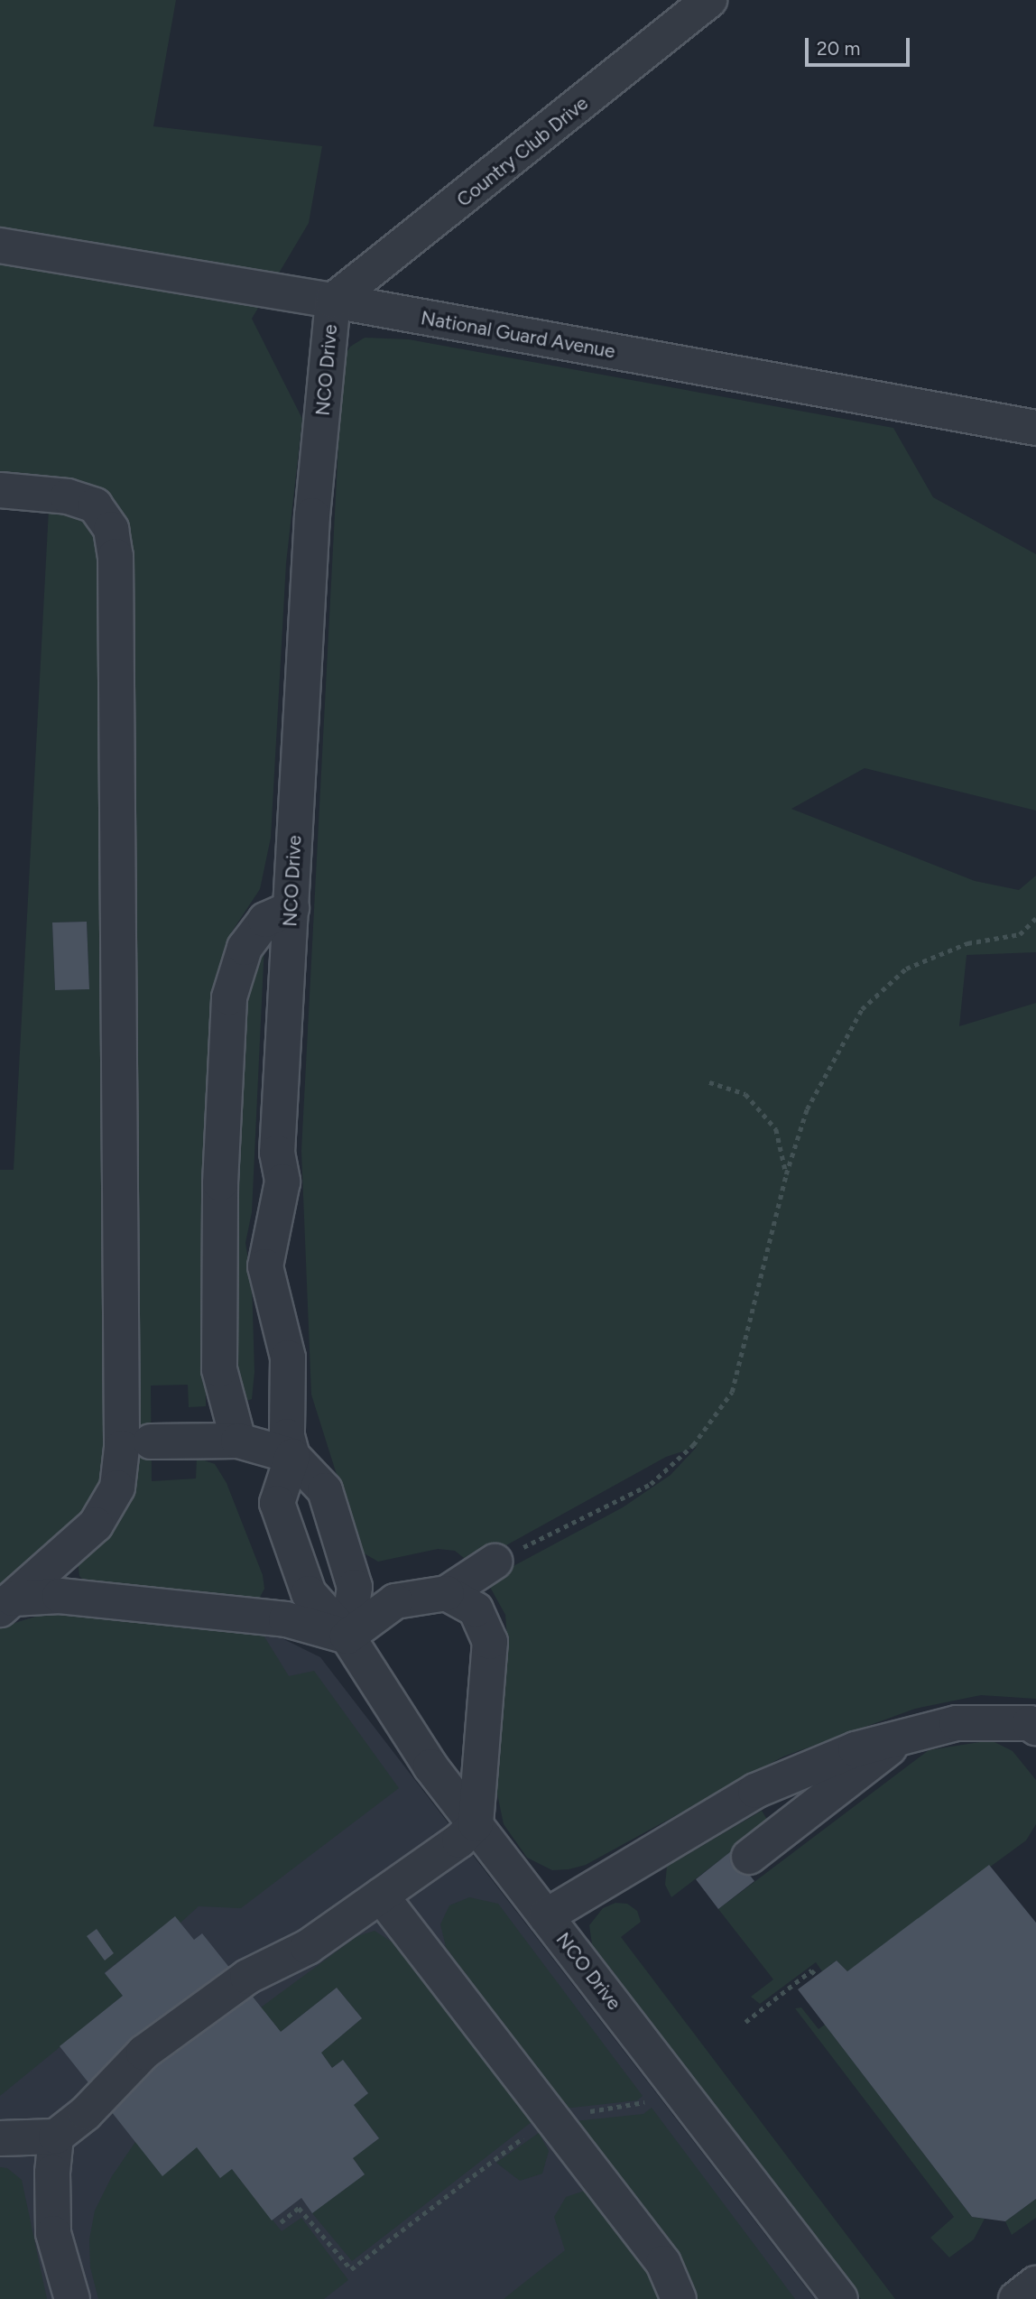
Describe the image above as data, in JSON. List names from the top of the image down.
{
  "streets": {
    "street": ["Country Club Drive", "National Guard Avenue", "NCO Drive"]
  },
  "crossings": [
    ["Country Club Drive", "National Guard Avenue"],
    ["Country Club Drive", "NCO Drive"],
    ["National Guard Avenue", "NCO Drive"]
  ],
  "scale_bar": "20 m"
}
